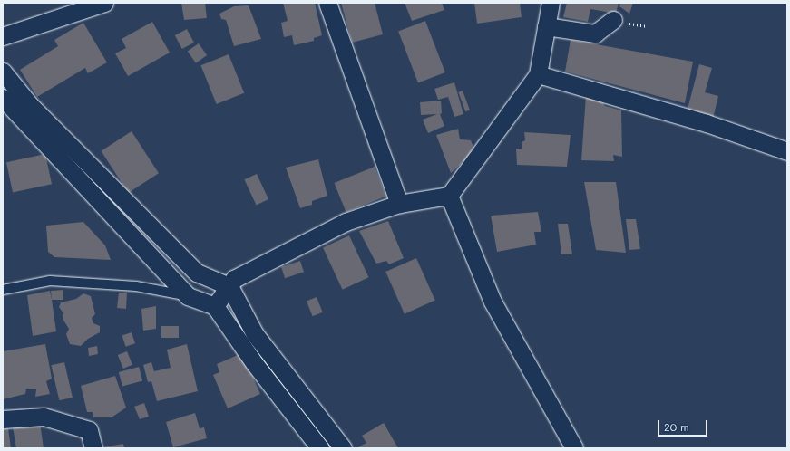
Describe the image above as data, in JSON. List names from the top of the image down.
{
  "scale_bar": "20 m"
}
